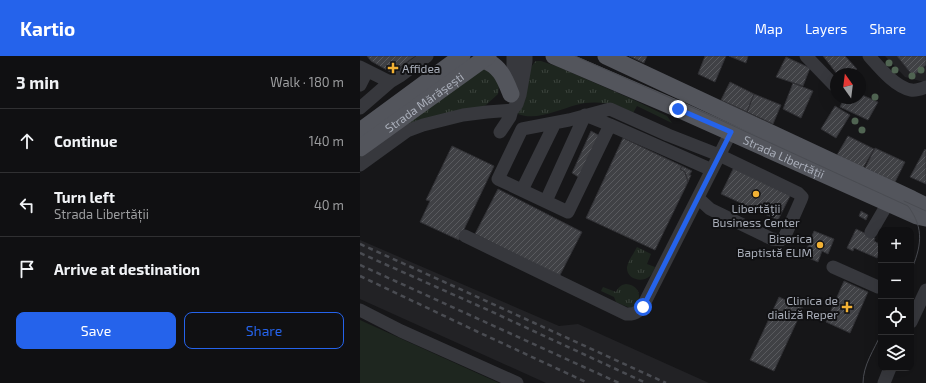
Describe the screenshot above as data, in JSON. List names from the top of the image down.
{
  "streets": {
    "main road": ["Strada Mărășești", "Strada Libertății"]
  },
  "places": {
    "health": ["Affidea", "Clinica de dializă Reper"],
    "other": ["Libertăţii Business Center", "Biserica Baptistă ELIM"]
  },
  "north": "top",
  "page": {
    "header": "Kartio",
    "nav": ["Map", "Layers", "Share"],
    "heading": ["3 min", "Walk · 180 m"],
    "list": [
      ["Continue", "140 m"],
      ["Turn left", "Strada Libertății", "40 m"],
      "Arrive at destination"
    ],
    "map_buttons": ["+", "−"],
    "buttons": ["Save", "Share"]
  }
}
